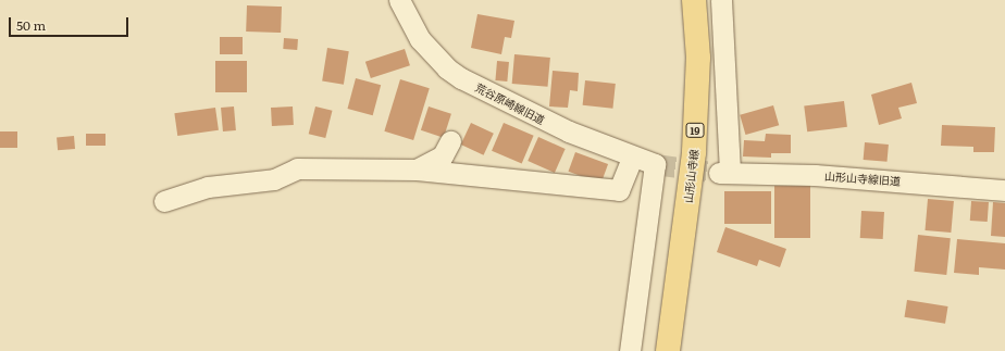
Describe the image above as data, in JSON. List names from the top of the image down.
{
  "streets": {
    "main road": ["19", "山形山寺線"],
    "street": ["荒谷原崎線旧道", "山形山寺線旧道"]
  },
  "scale_bar": "50 m"
}
